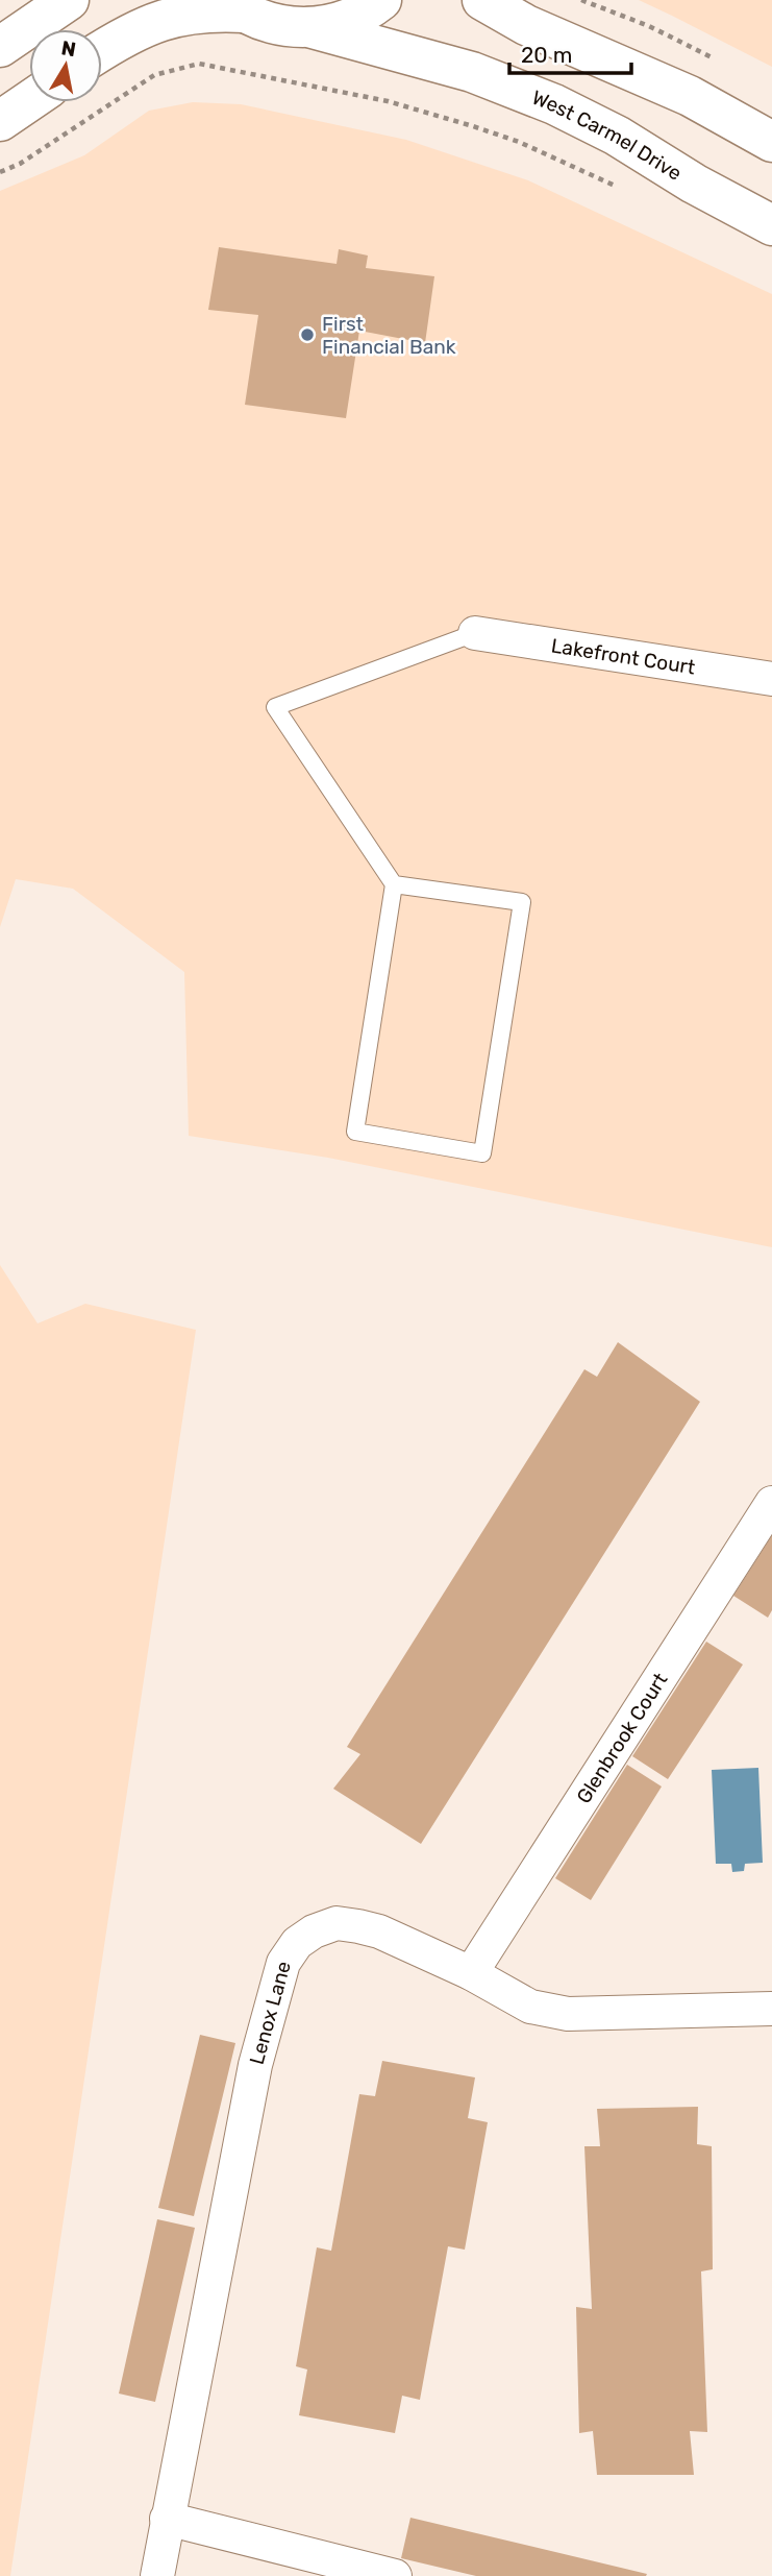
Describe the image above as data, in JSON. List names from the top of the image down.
{
  "streets": {
    "street": [
      "West Carmel Drive",
      "Lakefront Court",
      "Glenbrook Court",
      "Lenox Lane"
    ]
  },
  "crossings": [
    ["Glenbrook Court", "Lenox Lane"]
  ],
  "places": ["First Financial Bank"],
  "scale_bar": "20 m",
  "north": "top"
}
